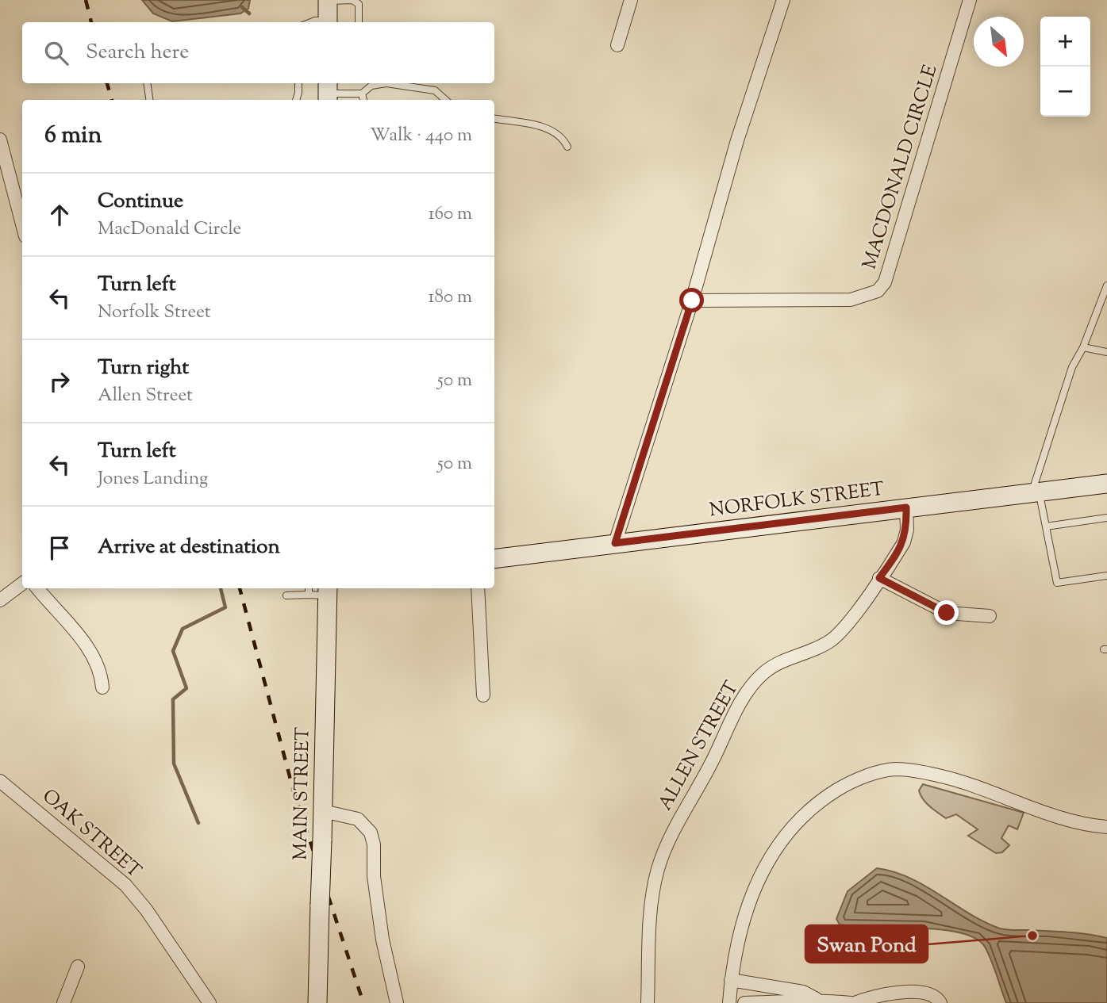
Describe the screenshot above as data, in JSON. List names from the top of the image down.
{
  "streets": {
    "main road": ["NORFOLK STREET", "MAIN STREET"],
    "street": ["MACDONALD CIRCLE", "ALLEN STREET", "OAK STREET"]
  },
  "crossings": [
    ["NORFOLK STREET", "ALLEN STREET"]
  ],
  "places": ["Swan Pond"],
  "north": "bottom right",
  "page": {
    "map_buttons": ["+", "−"],
    "search": "Search here",
    "heading": ["6 min", "Walk · 440 m"],
    "list": [
      ["Continue", "MacDonald Circle", "160 m"],
      ["Turn left", "Norfolk Street", "180 m"],
      ["Turn right", "Allen Street", "50 m"],
      ["Turn left", "Jones Landing", "50 m"],
      "Arrive at destination"
    ]
  }
}
